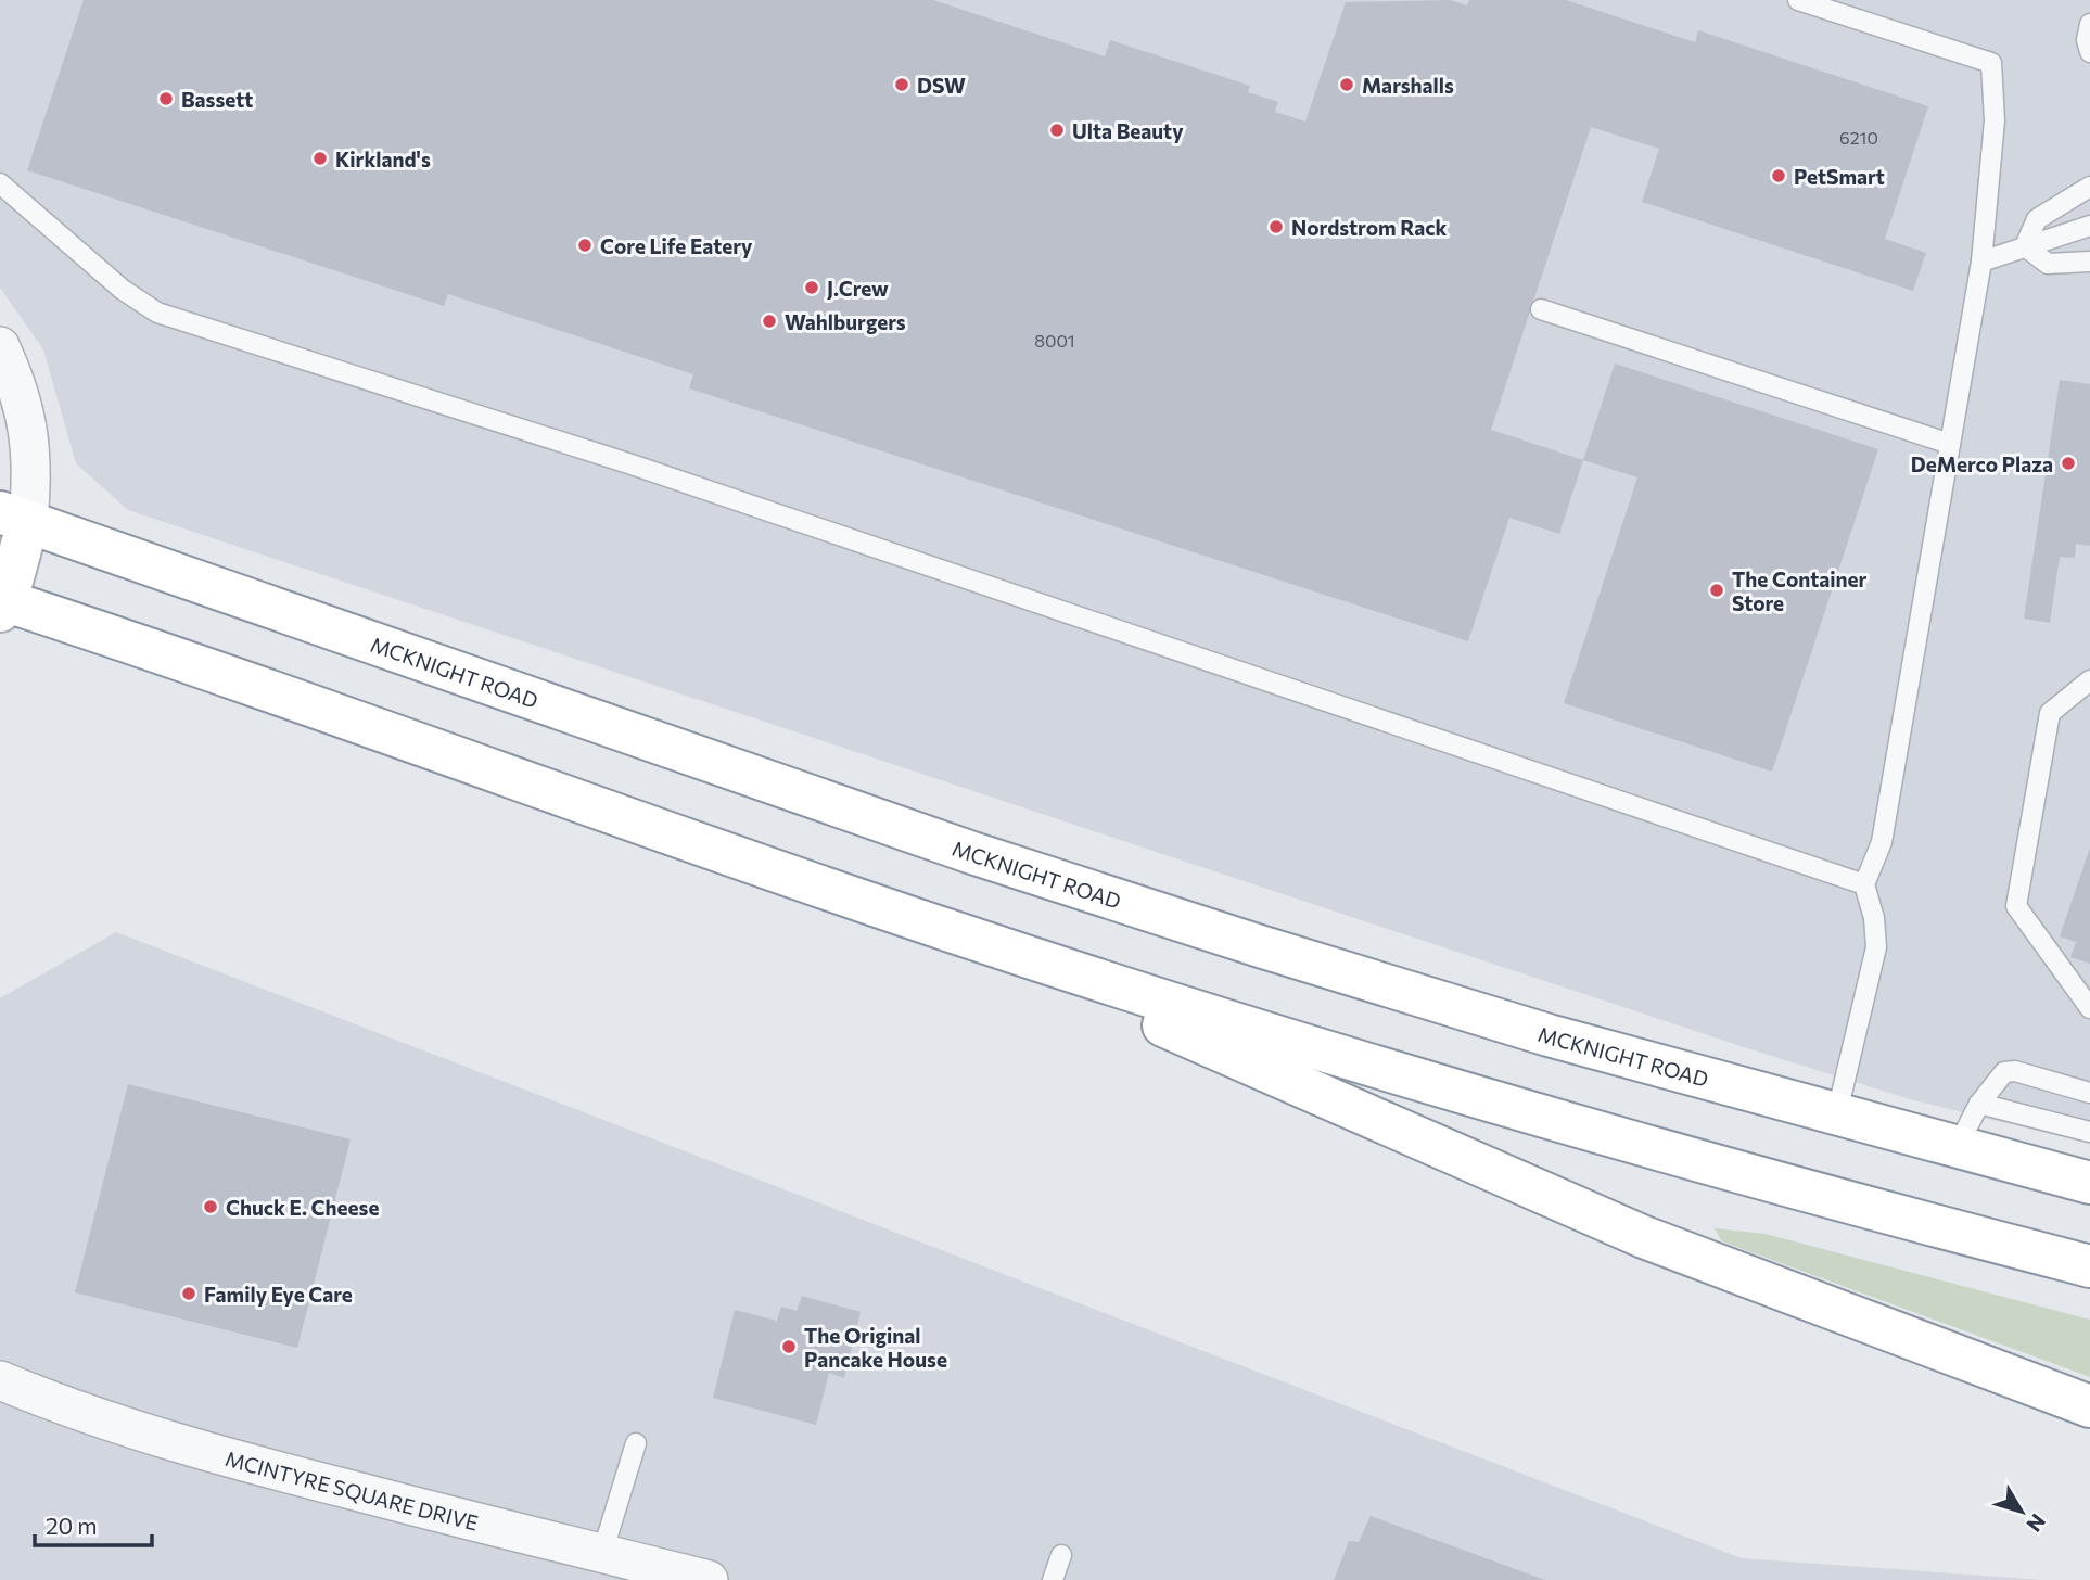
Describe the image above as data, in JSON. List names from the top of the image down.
{
  "streets": {
    "main road": ["MCKNIGHT ROAD"],
    "street": ["MCINTYRE SQUARE DRIVE"]
  },
  "places": [
    "DSW",
    "Marshalls",
    "Bassett",
    "Ulta Beauty",
    "Kirkland's",
    "PetSmart",
    "Nordstrom Rack",
    "Core Life Eatery",
    "J.Crew",
    "Wahlburgers",
    "DeMerco Plaza",
    "The Container Store",
    "Chuck E. Cheese",
    "Family Eye Care",
    "The Original Pancake House"
  ],
  "house_numbers": ["6210", "8001"],
  "scale_bar": "20 m",
  "north": "bottom right"
}
